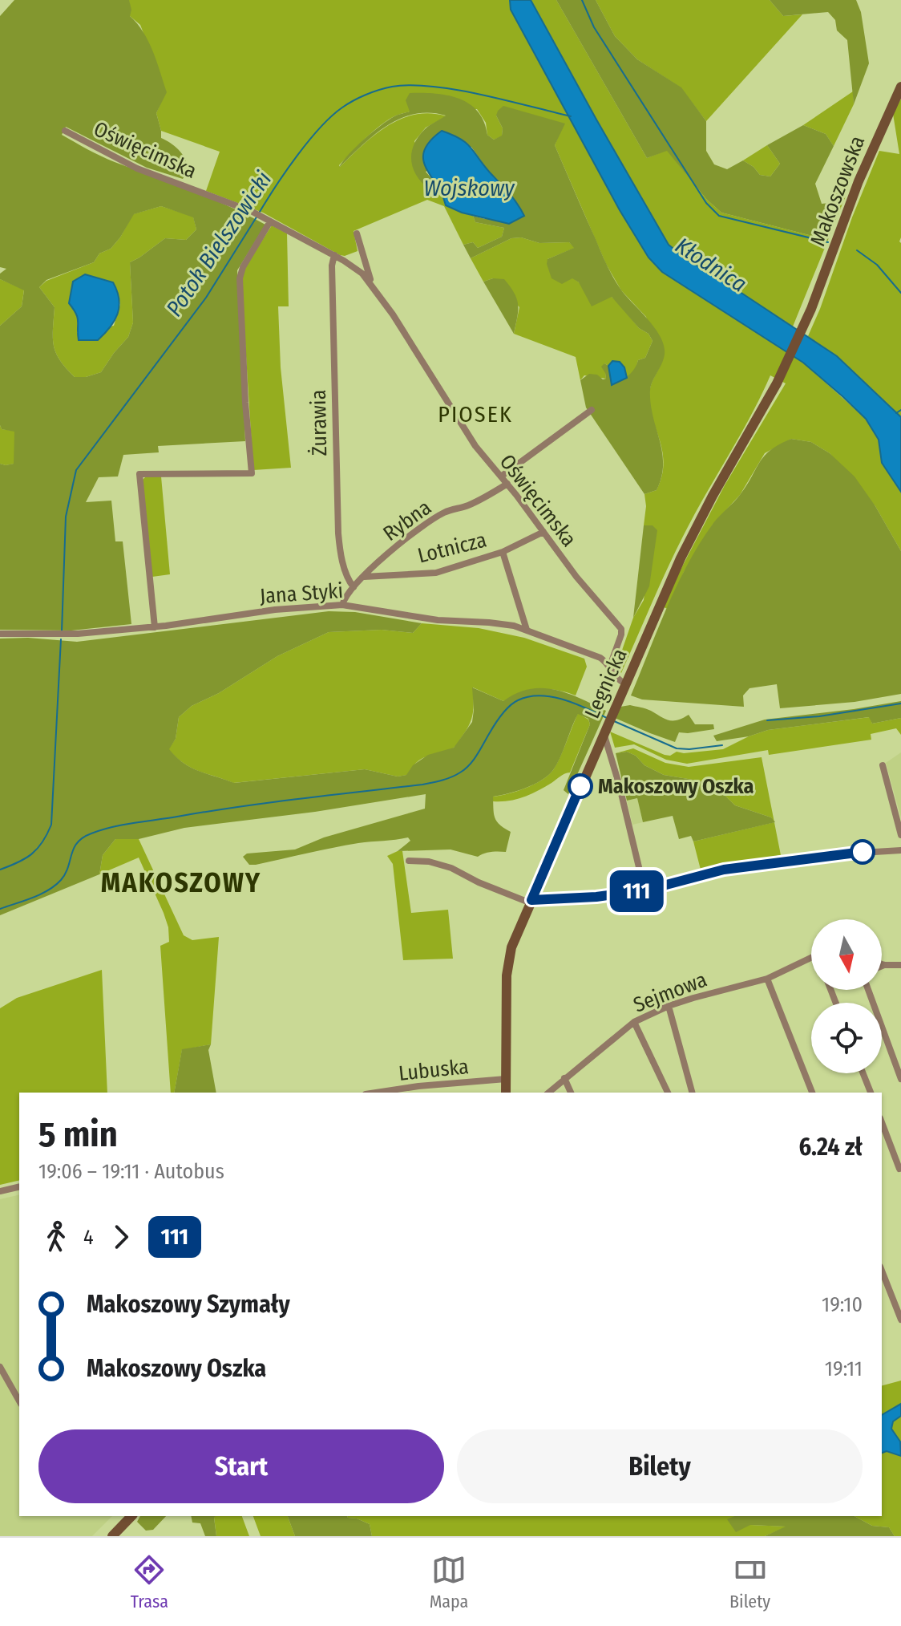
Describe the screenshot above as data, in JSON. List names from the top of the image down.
{
  "streets": {
    "main road": ["Makoszowska", "Legnicka"],
    "street": [
      "Oświęcimska",
      "Żurawia",
      "Rybna",
      "Lotnicza",
      "Jana Styki",
      "Sejmowa",
      "Lubuska"
    ]
  },
  "crossings": [
    ["Oświęcimska", "Żurawia"],
    ["Oświęcimska", "Rybna"],
    ["Oświęcimska", "Lotnicza"],
    ["Oświęcimska", "Jana Styki"],
    ["Makoszowska", "Legnicka"],
    ["Żurawia", "Rybna"],
    ["Rybna", "Lotnicza"],
    ["Rybna", "Jana Styki"],
    ["Jana Styki", "Legnicka"],
    ["Legnicka", "Lubuska"]
  ],
  "districts": ["PIOSEK", "MAKOSZOWY"],
  "water": ["Wojskowy", "Potok Bielszowicki", "Kłodnica"],
  "places": ["Makoszowy Oszka"],
  "lines": ["bus line 111"],
  "north": "bottom",
  "page": {
    "on_map": "111",
    "heading": ["5 min", "19:06 – 19:11 · Autobus", "6.24 zł"],
    "legs": ["4", "111"],
    "list": [
      {
        "name": "Makoszowy Szymały",
        "value": "19:10"
      },
      {
        "name": "Makoszowy Oszka",
        "value": "19:11"
      }
    ],
    "buttons": ["Start", "Bilety"],
    "tabs": ["Trasa", "Mapa", "Bilety"]
  }
}
